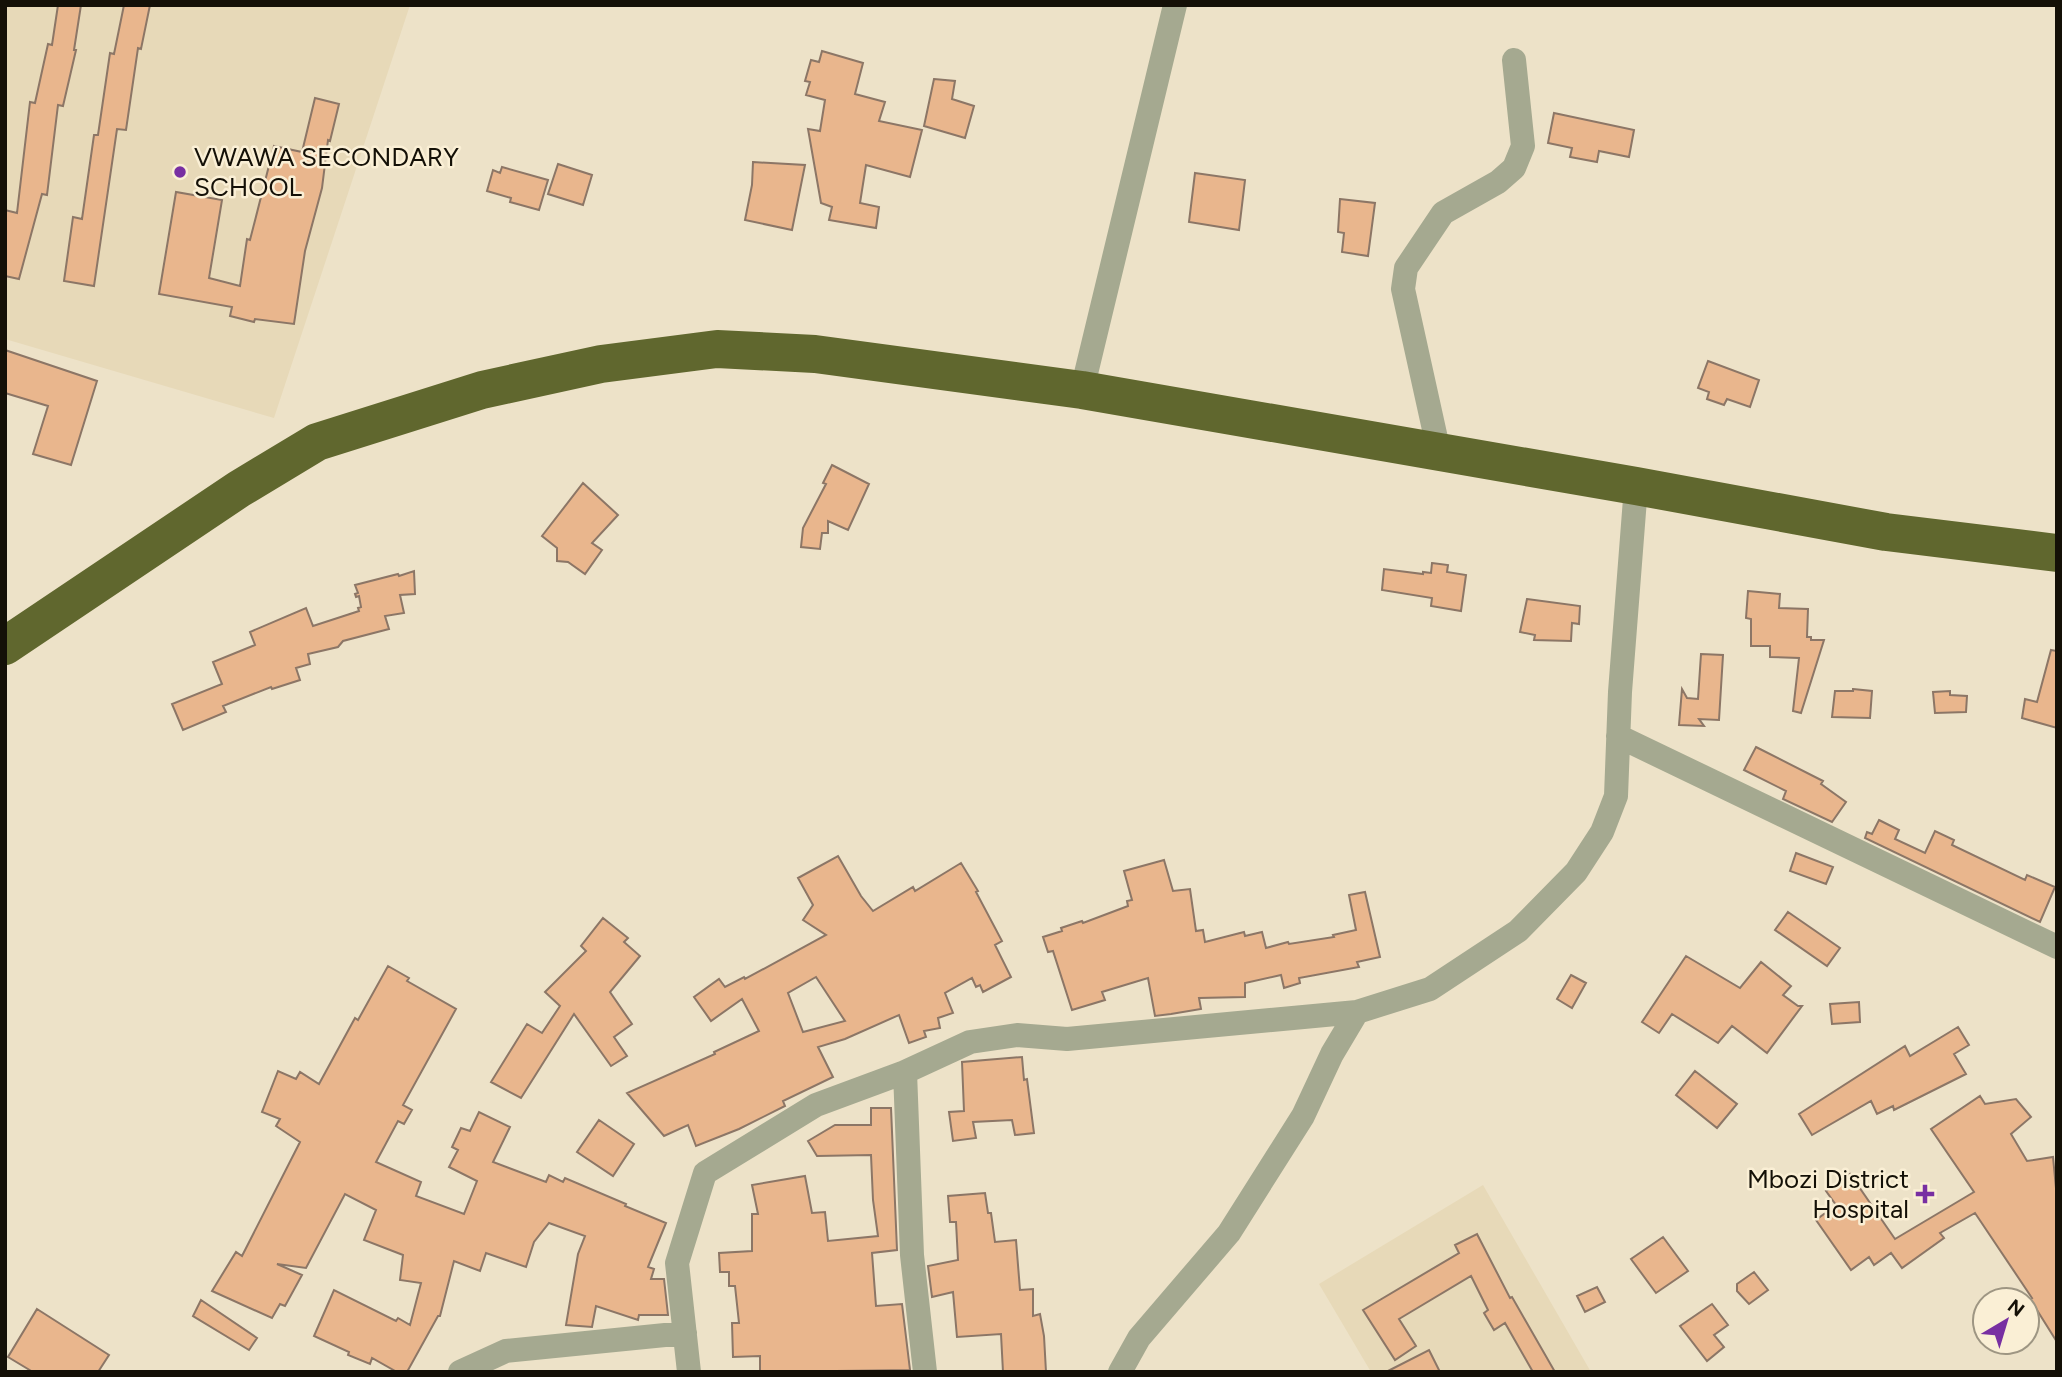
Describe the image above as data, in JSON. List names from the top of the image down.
{
  "places": {
    "other": ["VWAWA SECONDARY SCHOOL"],
    "health": ["Mbozi District Hospital"]
  },
  "north": "top right"
}
